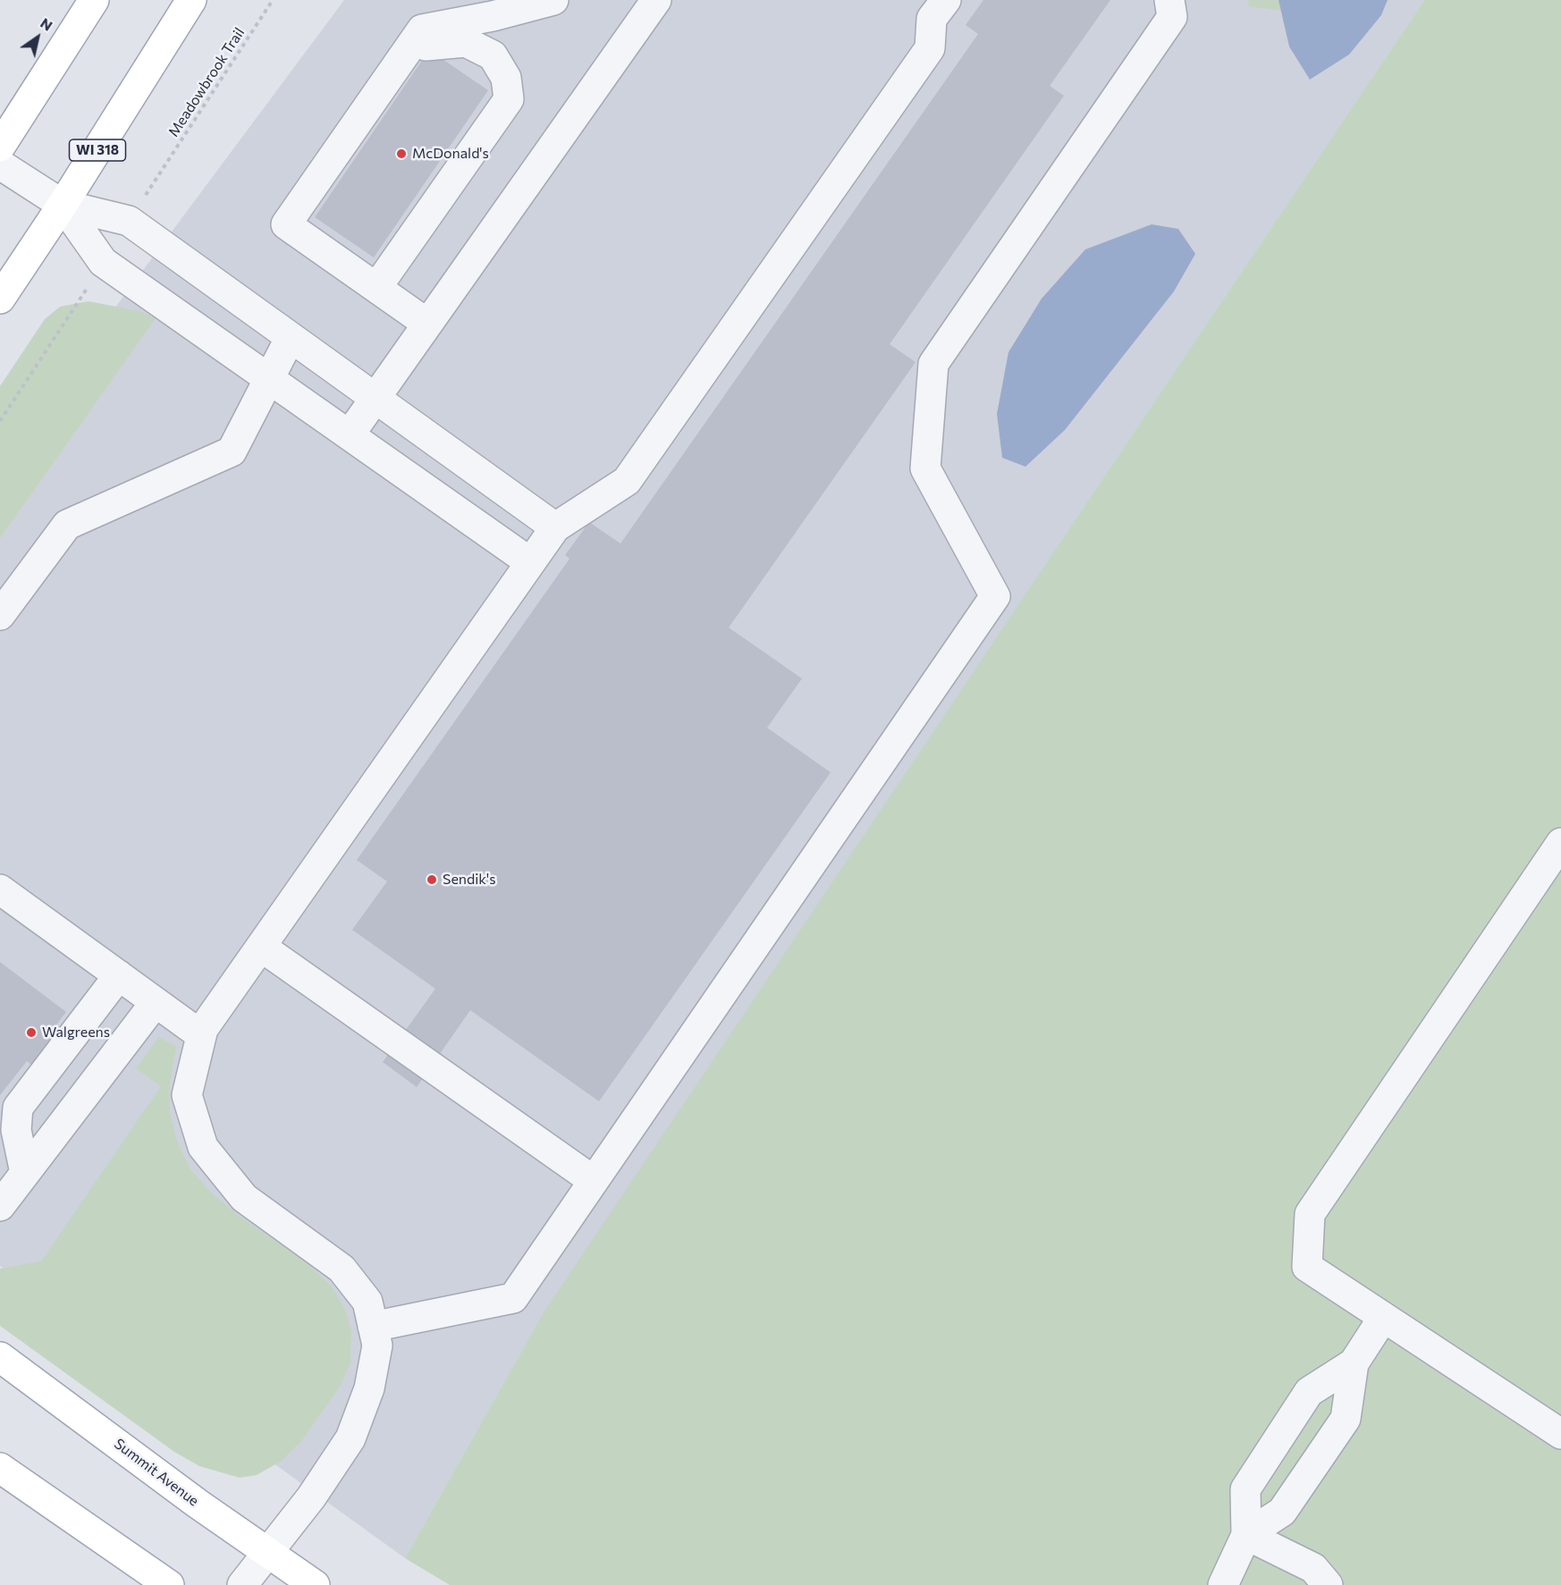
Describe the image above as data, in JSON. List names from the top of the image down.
{
  "streets": {
    "main road": ["WI 318", "Summit Avenue"],
    "path": ["Meadowbrook Trail"]
  },
  "places": ["McDonald's", "Sendik's", "Walgreens"],
  "north": "top right"
}
